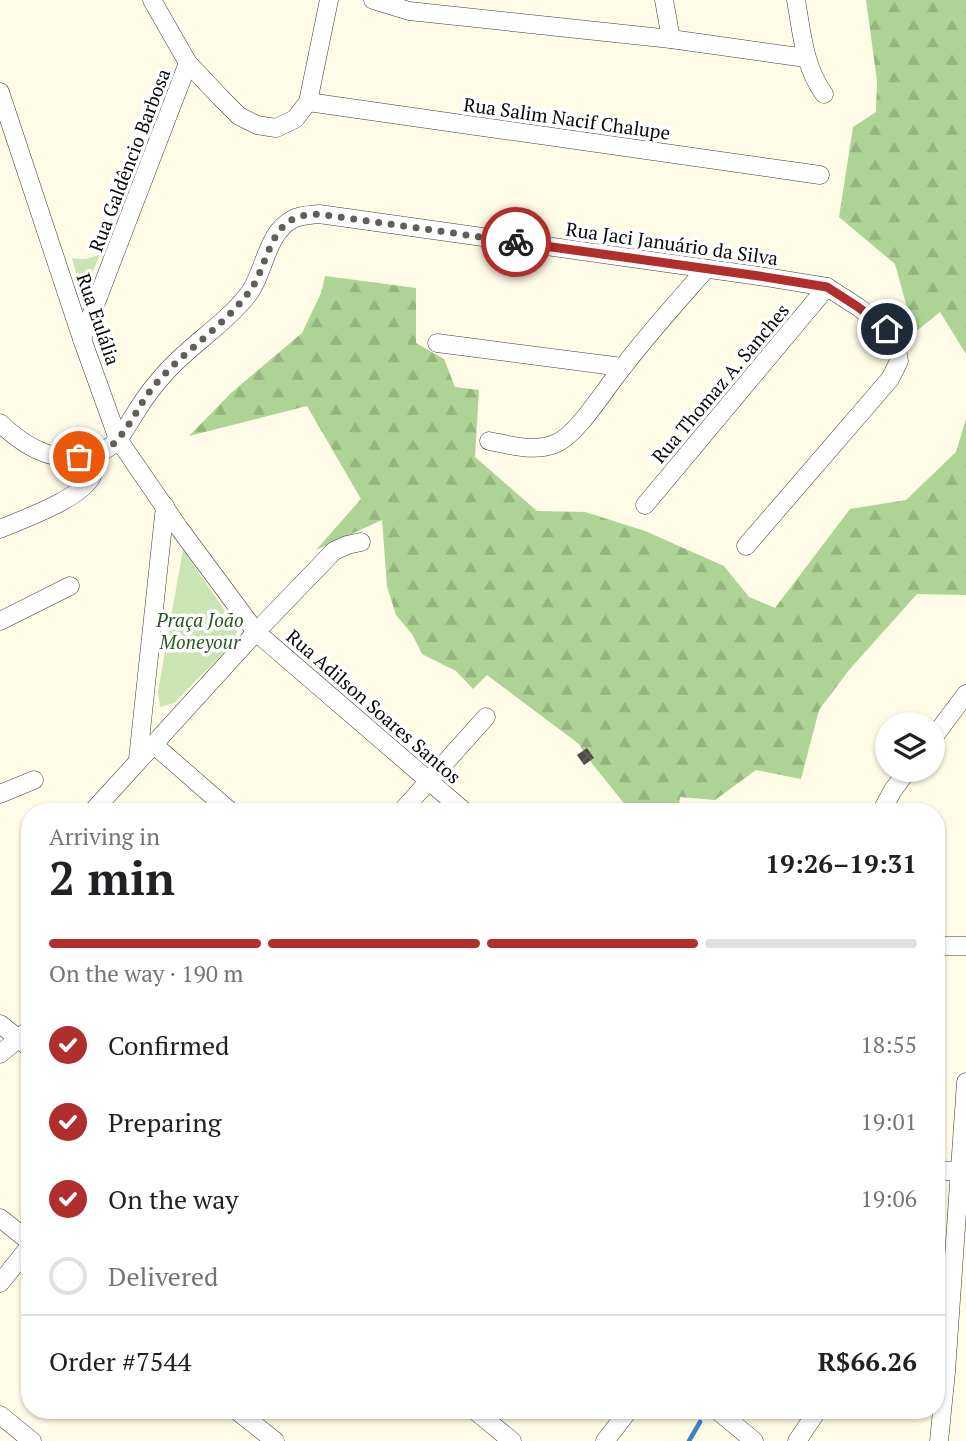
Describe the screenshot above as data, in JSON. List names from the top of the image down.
{
  "streets": {
    "street": [
      "Rua Salim Nacif Chalupe",
      "Rua Galdêncio Barbosa",
      "Rua Jaci Januário da Silva",
      "Rua Eulália",
      "Rua Thomaz A. Sanches",
      "Rua Adilson Soares Santos"
    ]
  },
  "crossings": [
    ["Rua Galdêncio Barbosa", "Rua Eulália"],
    ["Rua Jaci Januário da Silva", "Rua Eulália"],
    ["Rua Jaci Januário da Silva", "Rua Thomaz A. Sanches"],
    ["Rua Eulália", "Rua Adilson Soares Santos"]
  ],
  "parks": ["Praça João Moneyour"],
  "page": {
    "heading": ["2 min", "Arriving in", "19:26–19:31"],
    "panel": ["Order #7544", "R$66.26"],
    "bar": "On the way · 190 m",
    "list": [
      ["Confirmed", "18:55"],
      ["Preparing", "19:01"],
      ["On the way", "19:06"],
      "Delivered"
    ]
  }
}
